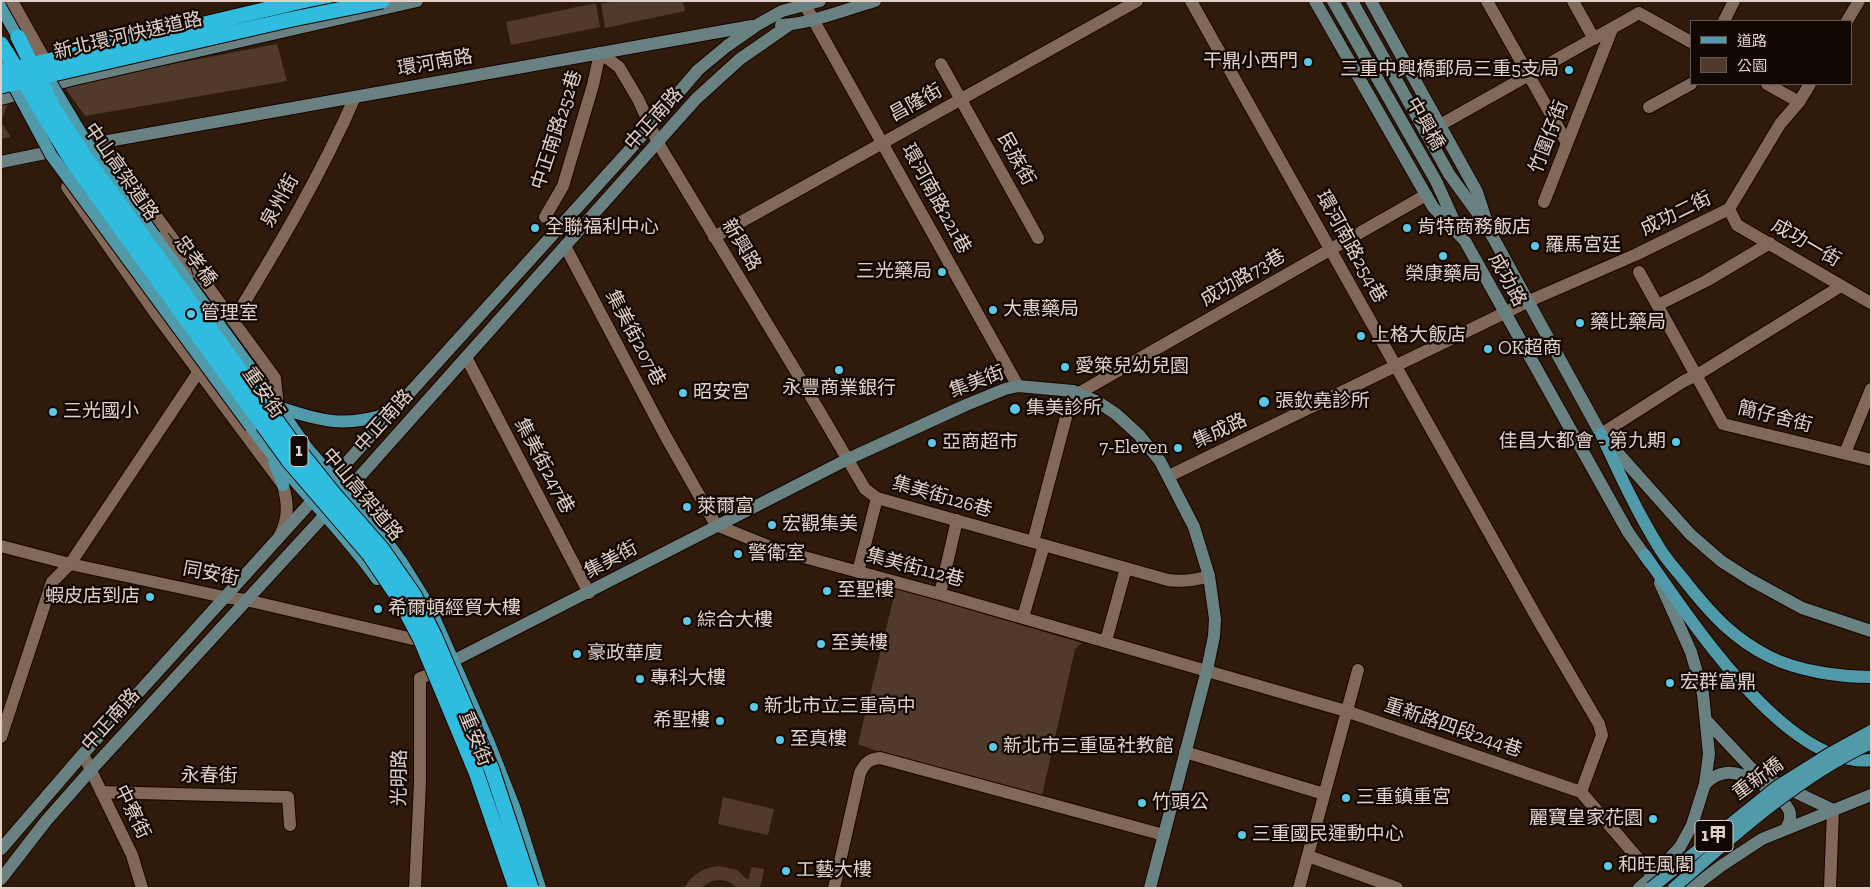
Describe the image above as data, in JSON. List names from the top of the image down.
{
  "streets": {
    "highway": ["新北環河快速道路", "中山高架道路", "1"],
    "main road": [
      "環河南路",
      "中正南路",
      "中興橋",
      "忠孝橋",
      "成功路",
      "集美街",
      "重安街",
      "重新橋",
      "1甲"
    ],
    "street": [
      "昌隆街",
      "中正南路252巷",
      "竹圍仔街",
      "民族街",
      "環河南路221巷",
      "泉州街",
      "成功二街",
      "成功一街",
      "新興路",
      "環河南路254巷",
      "成功路73巷",
      "集美街207巷",
      "簡仔舍街",
      "集成路",
      "集美街247巷",
      "集美街126巷",
      "集美街112巷",
      "同安街",
      "重新路四段244巷",
      "永春街",
      "光明路",
      "中寮街"
    ]
  },
  "crossings": [
    ["環河南路", "中正南路"],
    ["環河南路", "中正南路252巷"],
    ["環河南路", "環河南路221巷"],
    ["環河南路", "泉州街"],
    ["環河南路", "新興路"],
    ["環河南路", "重安街"],
    ["昌隆街", "民族街"],
    ["昌隆街", "環河南路221巷"],
    ["昌隆街", "新興路"],
    ["中正南路", "環河南路221巷"],
    ["中正南路", "新興路"],
    ["中正南路", "集美街207巷"],
    ["中正南路", "重安街"],
    ["中正南路", "集美街247巷"],
    ["中正南路", "同安街"],
    ["中正南路", "中寮街"],
    ["中興橋", "成功路"],
    ["中正南路252巷", "新興路"],
    ["中山高架道路", "忠孝橋"],
    ["環河南路221巷", "集美街"],
    ["泉州街", "重安街"],
    ["成功二街", "成功一街"],
    ["成功二街", "成功路"],
    ["成功二街", "集成路"],
    ["新興路", "集美街"],
    ["新興路", "集美街126巷"],
    ["環河南路254巷", "成功路73巷"],
    ["環河南路254巷", "集成路"],
    ["環河南路254巷", "重新路四段244巷"],
    ["忠孝橋", "重安街"],
    ["成功路73巷", "成功路"],
    ["成功路73巷", "集美街"],
    ["成功路", "集成路"],
    ["成功路", "重新橋"],
    ["集美街207巷", "集美街"],
    ["集美街207巷", "集美街112巷"],
    ["集美街", "重安街"],
    ["集美街", "集成路"],
    ["集美街", "集美街247巷"],
    ["集美街", "集美街126巷"],
    ["集美街", "集美街112巷"],
    ["集美街", "重新路四段244巷"],
    ["集美街", "光明路"],
    ["重安街", "1"],
    ["重安街", "同安街"],
    ["重安街", "光明路"],
    ["集美街112巷", "重新路四段244巷"],
    ["永春街", "中寮街"]
  ],
  "places": [
    "干鼎小西門",
    "三重中興橋郵局三重5支局",
    "全聯福利中心",
    "肯特商務飯店",
    "羅馬宮廷",
    "榮康藥局",
    "三光藥局",
    "大惠藥局",
    "管理室",
    "藥比藥局",
    "上格大飯店",
    "OK超商",
    "愛箂兒幼兒園",
    "永豐商業銀行",
    "昭安宮",
    "張欽堯診所",
    "集美診所",
    "三光國小",
    "佳昌大都會 - 第九期",
    "亞商超市",
    "7-Eleven",
    "萊爾富",
    "宏觀集美",
    "警衛室",
    "至聖樓",
    "蝦皮店到店",
    "希爾頓經貿大樓",
    "綜合大樓",
    "至美樓",
    "豪政華廈",
    "專科大樓",
    "宏群富鼎",
    "新北市立三重高中",
    "希聖樓",
    "至真樓",
    "新北市三重區社教館",
    "三重鎮重宮",
    "竹頭公",
    "麗寶皇家花園",
    "三重國民運動中心",
    "和旺風閣",
    "工藝大樓"
  ],
  "legend": ["道路", "公園"]
}
